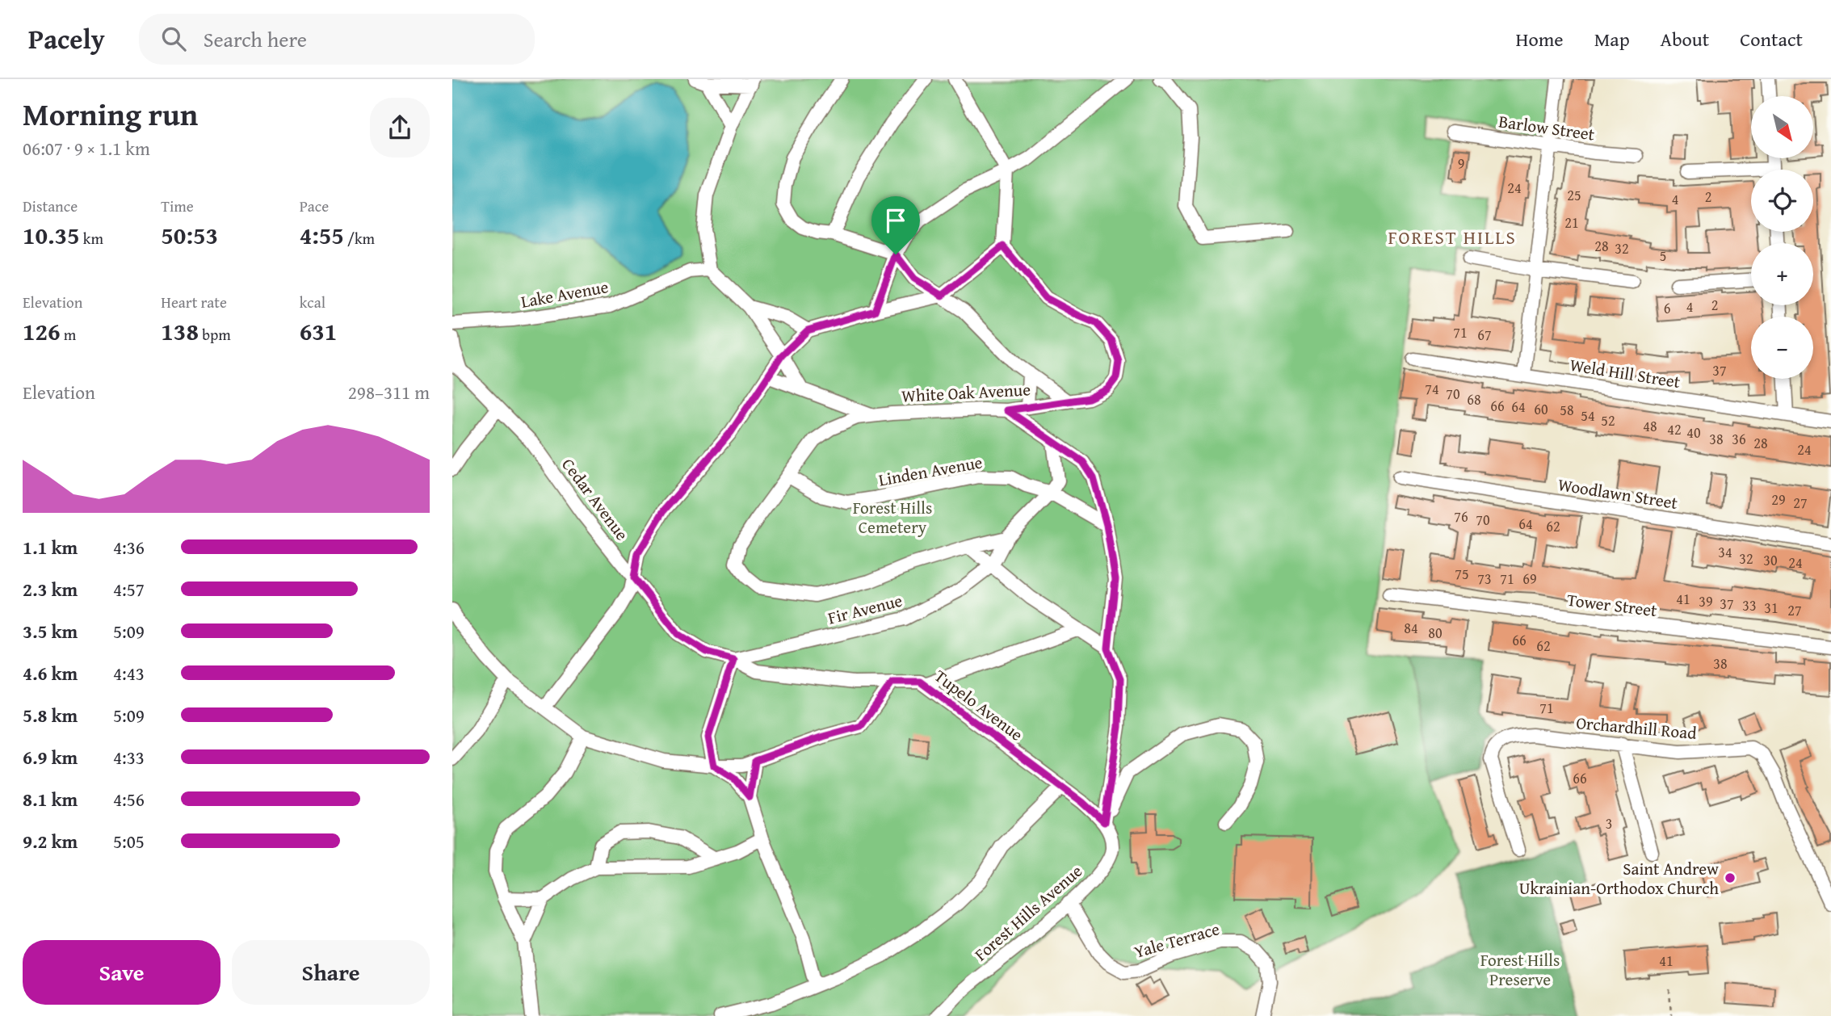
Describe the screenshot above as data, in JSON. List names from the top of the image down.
{
  "streets": {
    "street": [
      "Barlow Street",
      "Lake Avenue",
      "Weld Hill Street",
      "White Oak Avenue",
      "Linden Avenue",
      "Woodlawn Street",
      "Cedar Avenue",
      "Tower Street",
      "Fir Avenue",
      "Tupelo Avenue",
      "Orchardhill Road",
      "Forest Hills Avenue",
      "Yale Terrace"
    ]
  },
  "crossings": [
    ["White Oak Avenue", "Linden Avenue"],
    ["Cedar Avenue", "Fir Avenue"],
    ["Cedar Avenue", "Tupelo Avenue"],
    ["Fir Avenue", "Tupelo Avenue"],
    ["Tupelo Avenue", "Forest Hills Avenue"],
    ["Forest Hills Avenue", "Yale Terrace"]
  ],
  "districts": ["FOREST HILLS"],
  "parks": ["Forest Hills Cemetery", "Forest Hills Preserve"],
  "places": ["Saint Andrew Ukrainian-Orthodox Church"],
  "house_numbers": [
    "9",
    "24",
    "25",
    "2",
    "4",
    "21",
    "28",
    "32",
    "5",
    "2",
    "4",
    "6",
    "71",
    "67",
    "37",
    "74",
    "70",
    "68",
    "66",
    "64",
    "60",
    "58",
    "54",
    "52",
    "48",
    "42",
    "40",
    "38",
    "36",
    "28",
    "24",
    "29",
    "27",
    "76",
    "70",
    "64",
    "62",
    "34",
    "32",
    "30",
    "24",
    "75",
    "73",
    "71",
    "69",
    "41",
    "39",
    "37",
    "33",
    "31",
    "27",
    "84",
    "80",
    "66",
    "62",
    "38",
    "71",
    "66",
    "3",
    "41"
  ],
  "north": "bottom right",
  "page": {
    "header": "Pacely",
    "search": "Search here",
    "nav": [
      "Home",
      "Map",
      "About",
      "Contact"
    ],
    "heading": ["Morning run", "06:07 · 9 × 1.1 km"],
    "map_buttons": ["+", "−"],
    "stats": [
      ["Distance", "10.35 km"],
      ["Time", "50:53"],
      ["Pace", "4:55 /km"],
      ["Elevation", "126 m"],
      ["Heart rate", "138 bpm"],
      ["kcal", "631"]
    ],
    "chart": ["Elevation", "298–311 m"],
    "list": [
      {
        "name": "1.1 km",
        "note": "4:36"
      },
      {
        "name": "2.3 km",
        "note": "4:57"
      },
      {
        "name": "3.5 km",
        "note": "5:09"
      },
      {
        "name": "4.6 km",
        "note": "4:43"
      },
      {
        "name": "5.8 km",
        "note": "5:09"
      },
      {
        "name": "6.9 km",
        "note": "4:33"
      },
      {
        "name": "8.1 km",
        "note": "4:56"
      },
      {
        "name": "9.2 km",
        "note": "5:05"
      }
    ],
    "buttons": ["Save", "Share"]
  }
}
